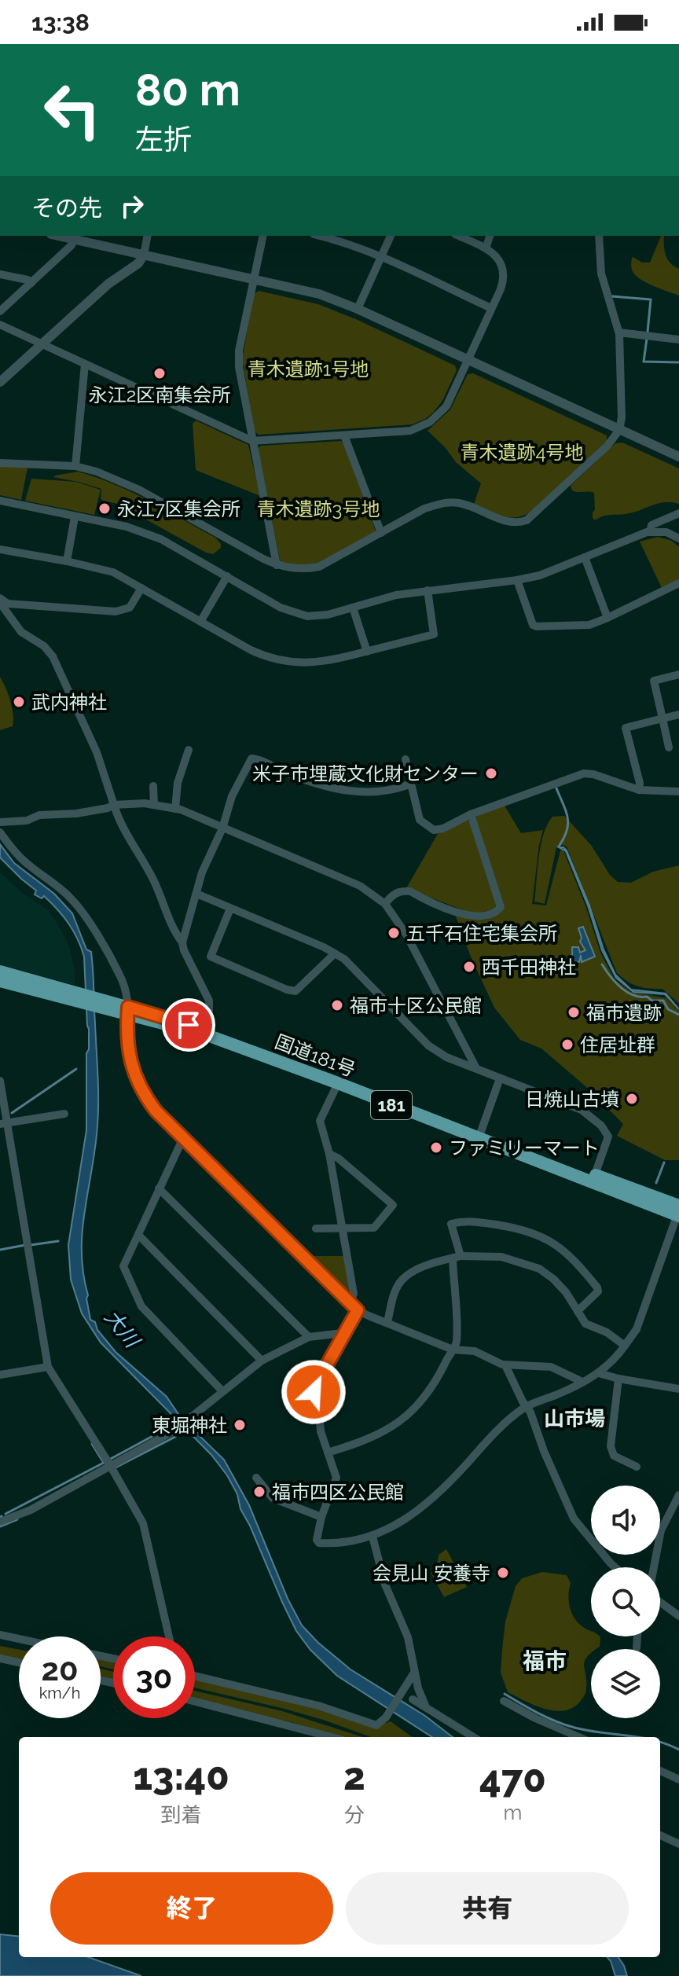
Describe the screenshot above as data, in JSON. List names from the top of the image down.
{
  "streets": {
    "highway": ["国道181号", "181"]
  },
  "districts": ["山市場", "福市"],
  "water": ["大川"],
  "parks": ["青木遺跡1号地", "青木遺跡4号地", "青木遺跡3号地"],
  "places": [
    "永江2区南集会所",
    "永江7区集会所",
    "武内神社",
    "米子市埋蔵文化財センター",
    "五千石住宅集会所",
    "西千田神社",
    "福市十区公民館",
    "福市遺跡",
    "住居址群",
    "日焼山古墳",
    "ファミリーマート",
    "東堀神社",
    "福市四区公民館",
    "会見山 安養寺"
  ],
  "page": {
    "status": "13:38",
    "turn": ["80 m", "左折"],
    "then": "その先",
    "speed": "20 km/h",
    "limit": "30",
    "eta": [
      "13:40",
      "到着",
      "2",
      "分",
      "470",
      "m"
    ],
    "buttons": ["終了", "共有"]
  }
}
